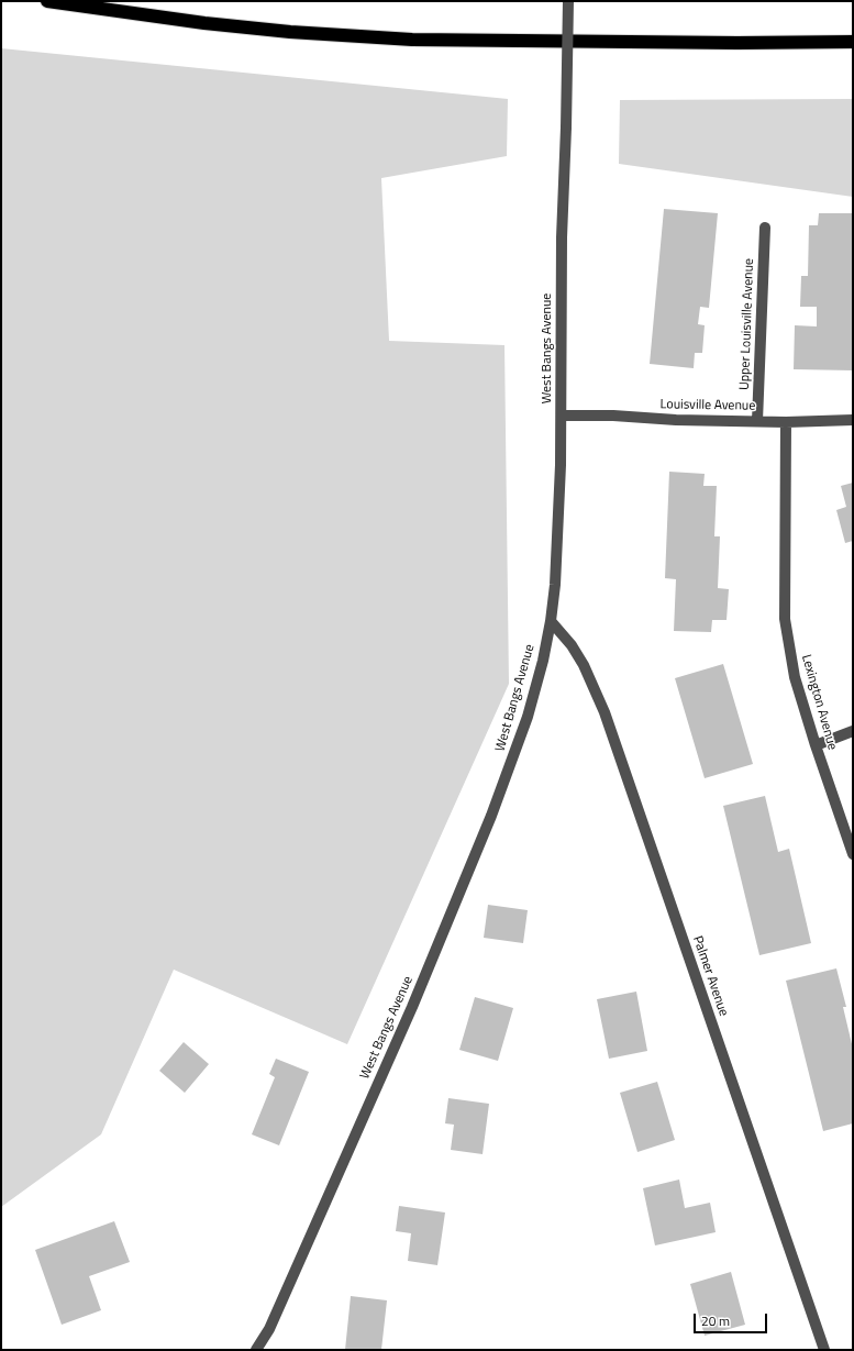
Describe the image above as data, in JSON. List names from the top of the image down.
{
  "streets": {
    "street": [
      "Upper Louisville Avenue",
      "West Bangs Avenue",
      "Louisville Avenue",
      "Lexington Avenue",
      "Palmer Avenue"
    ]
  },
  "crossings": [
    ["Upper Louisville Avenue", "Louisville Avenue"],
    ["West Bangs Avenue", "Louisville Avenue"],
    ["West Bangs Avenue", "Palmer Avenue"],
    ["Louisville Avenue", "Lexington Avenue"]
  ],
  "scale_bar": "20 m"
}
